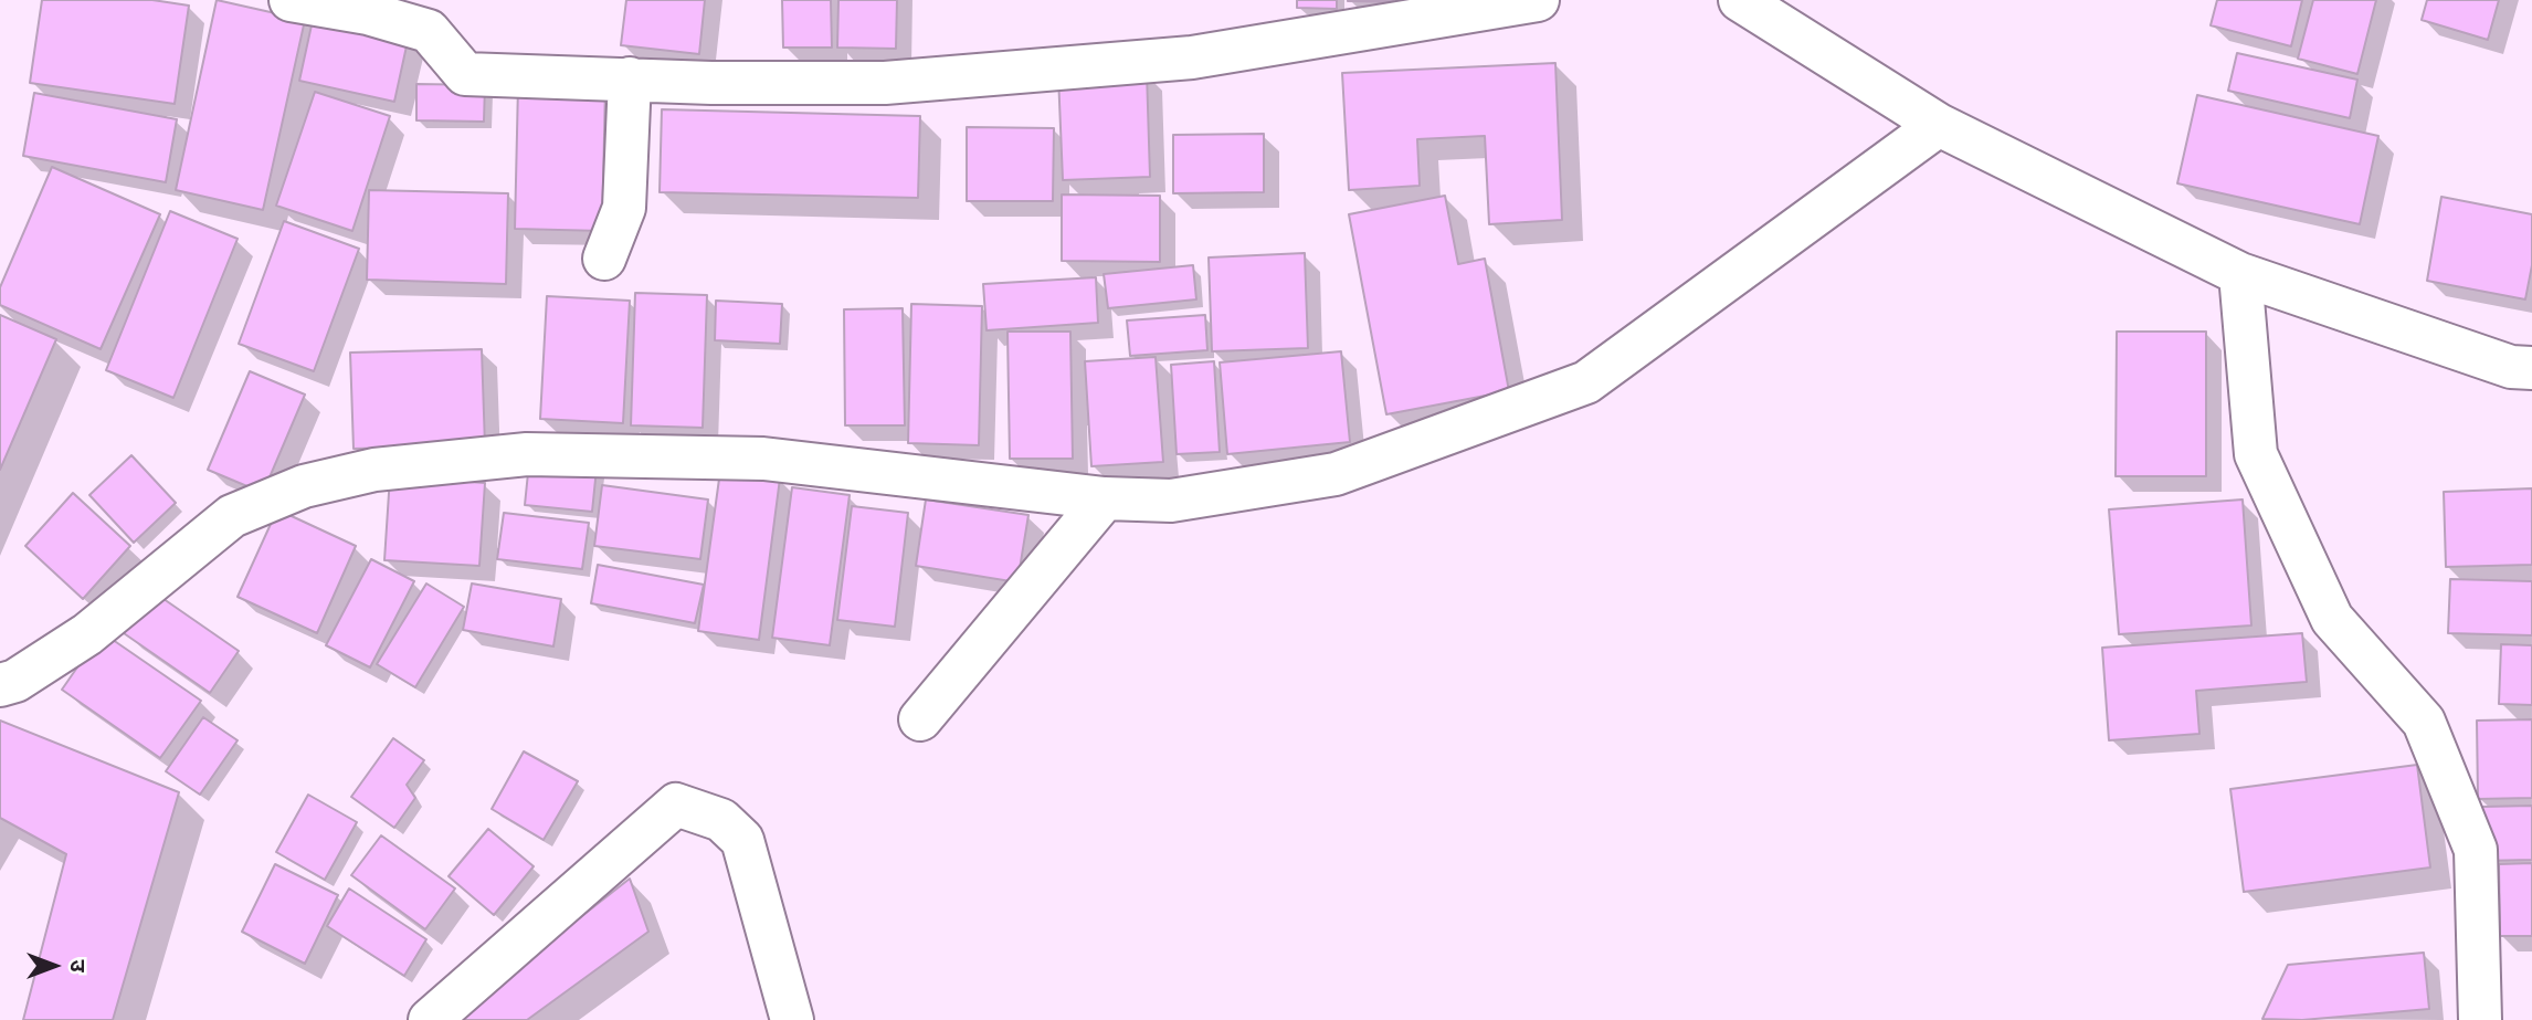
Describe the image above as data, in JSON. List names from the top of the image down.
{
  "north": "right"
}
